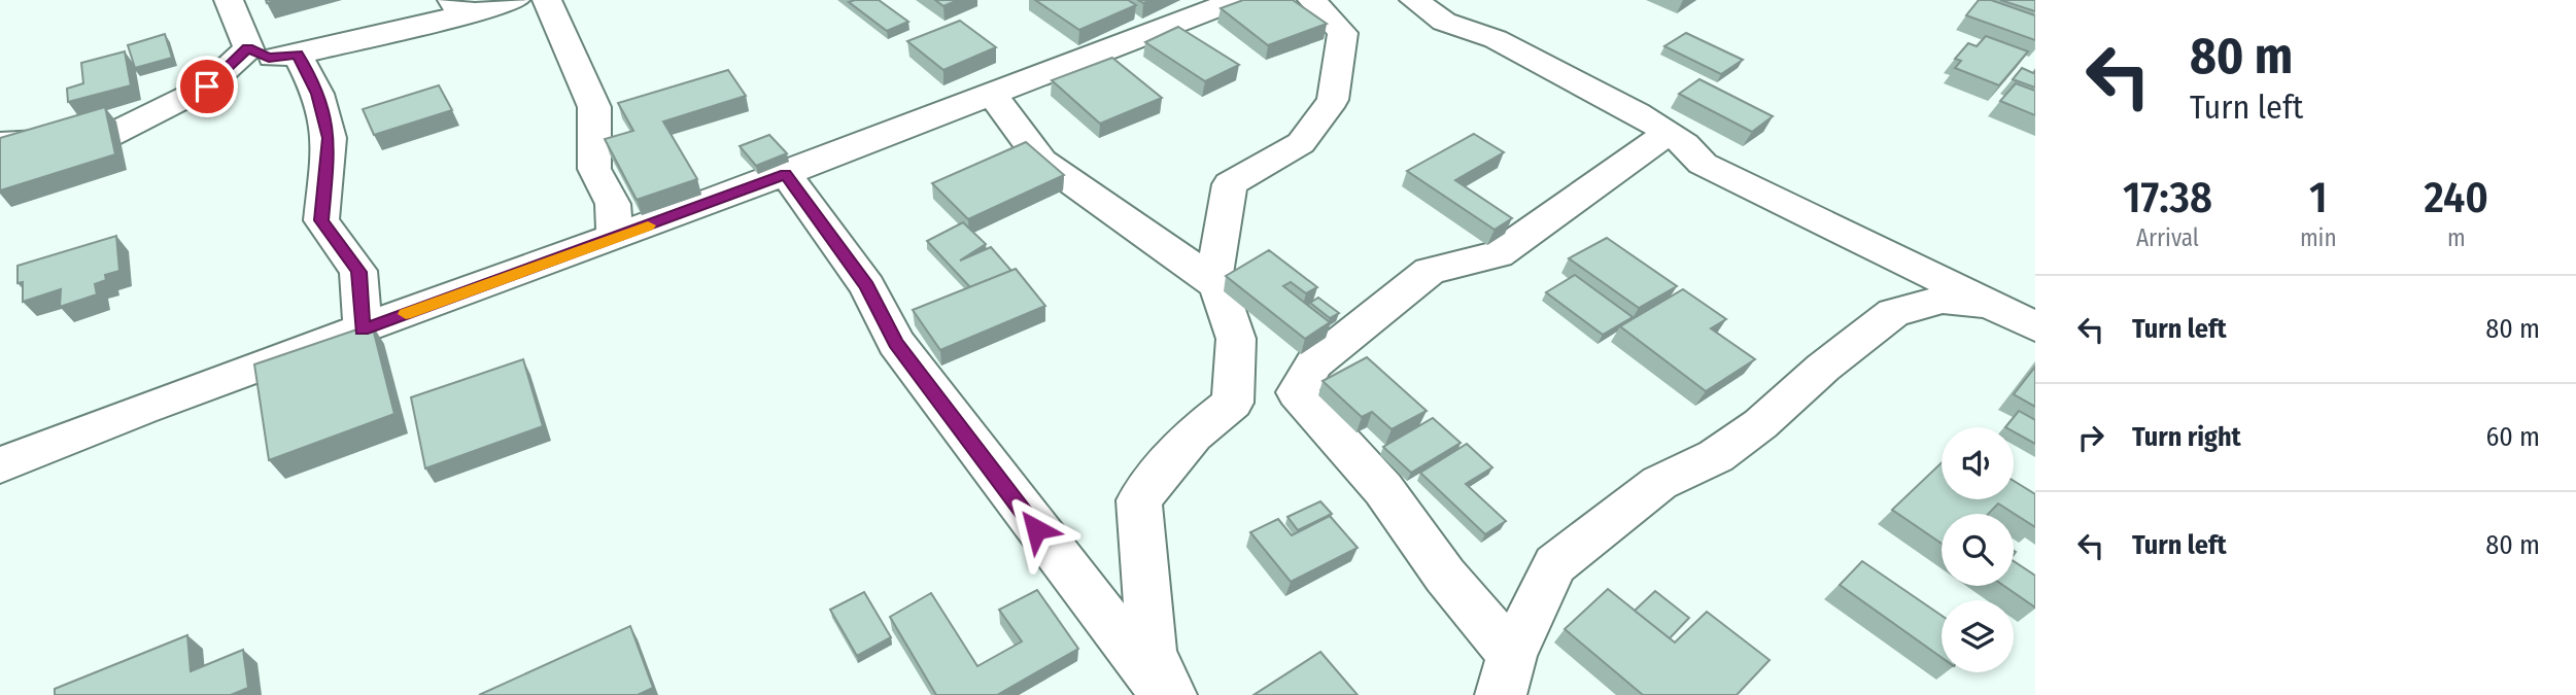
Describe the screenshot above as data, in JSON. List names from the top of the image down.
{
  "page": {
    "turn": ["80 m", "Turn left"],
    "eta": [
      "17:38",
      "Arrival",
      "1",
      "min",
      "240",
      "m"
    ],
    "list": [
      {
        "name": "Turn left",
        "value": "80 m"
      },
      {
        "name": "Turn right",
        "value": "60 m"
      },
      {
        "name": "Turn left",
        "value": "80 m"
      }
    ]
  }
}
